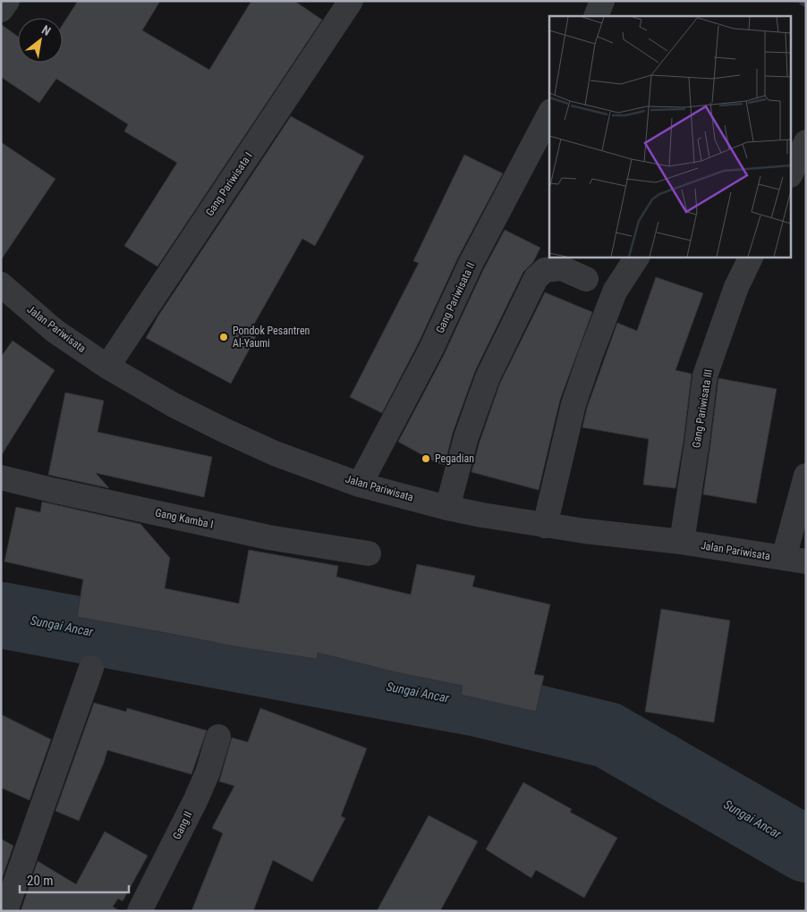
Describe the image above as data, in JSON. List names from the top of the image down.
{
  "streets": {
    "street": [
      "Gang Pariwisata I",
      "Gang Pariwisata II",
      "Jalan Pariwisata",
      "Gang Pariwisata III",
      "Gang Kamba I",
      "Gang II"
    ]
  },
  "crossings": [
    ["Gang Pariwisata I", "Jalan Pariwisata"],
    ["Gang Pariwisata II", "Jalan Pariwisata"],
    ["Jalan Pariwisata", "Gang Pariwisata III"]
  ],
  "water": ["Sungai Ancar"],
  "places": ["Pondok Pesantren Al-Yaumi", "Pegadian"],
  "scale_bar": "20 m",
  "north": "top right"
}
